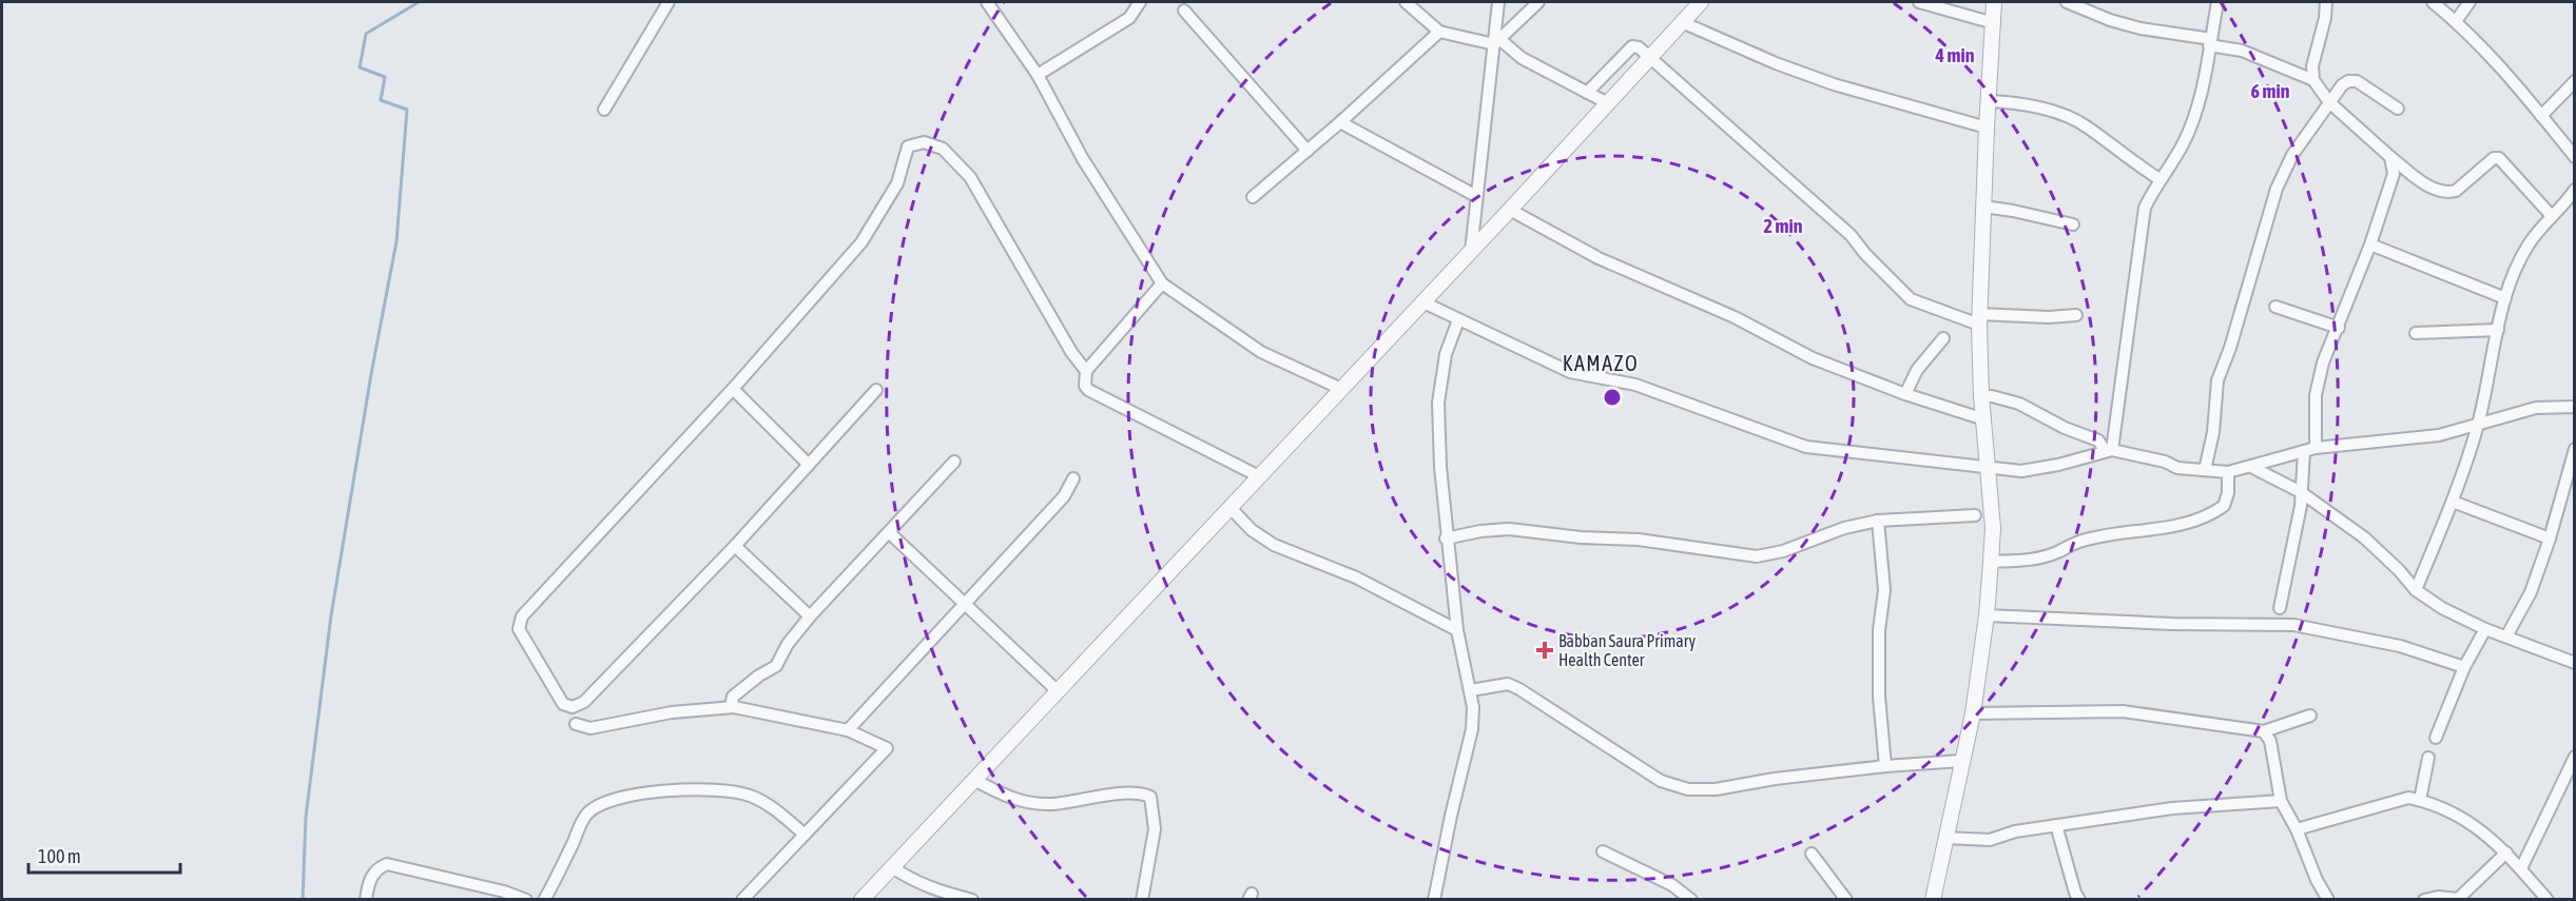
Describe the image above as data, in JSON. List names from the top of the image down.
{
  "districts": ["KAMAZO"],
  "places": {
    "health": ["Babban Saura Primary Health Center"]
  },
  "scale_bar": "100 m",
  "rings": ["4 min", "6 min", "2 min"]
}
